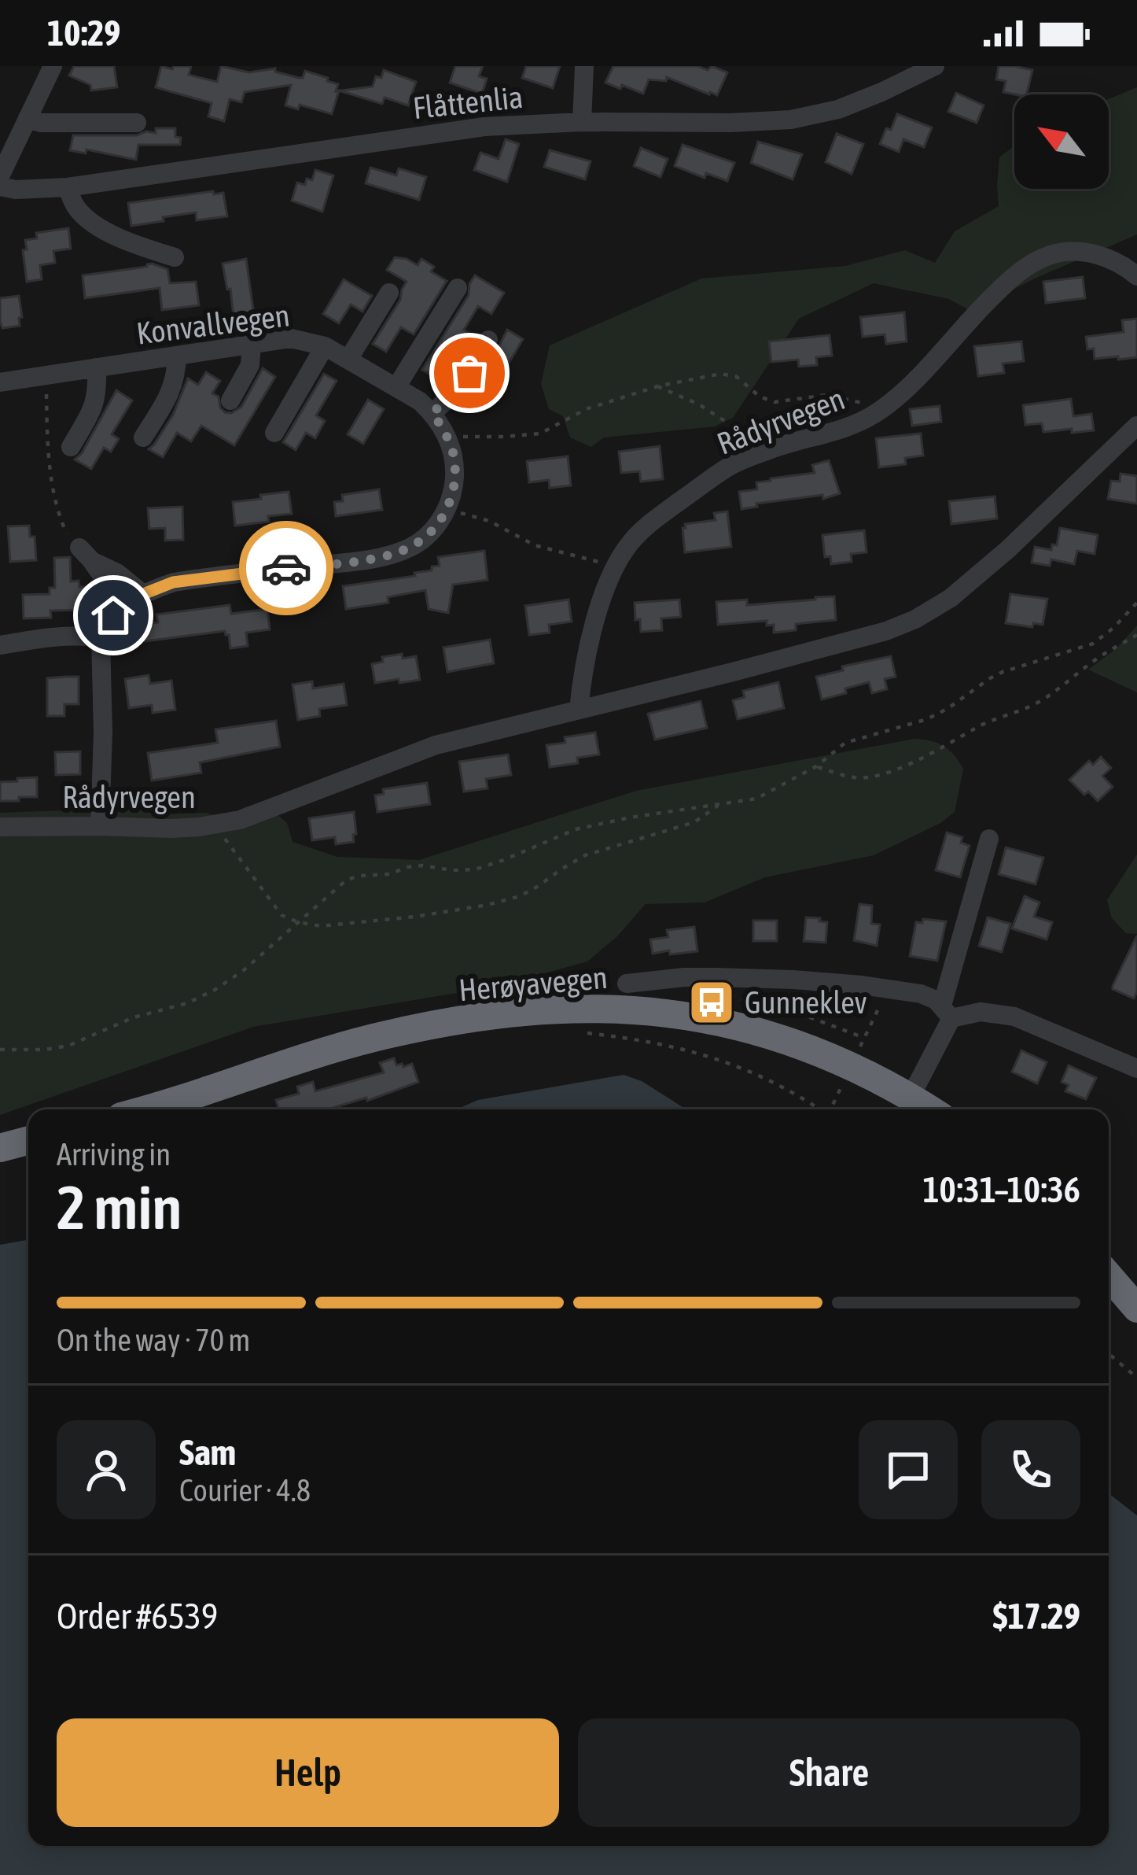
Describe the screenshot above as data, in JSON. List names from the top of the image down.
{
  "streets": {
    "highway": ["Herøyavegen"],
    "street": ["Flåttenlia", "Konvallvegen", "Rådyrvegen"]
  },
  "places": {
    "bus stop": ["Gunneklev"]
  },
  "north": "top left",
  "page": {
    "status": "10:29",
    "heading": ["2 min", "Arriving in", "10:31–10:36"],
    "panel": [
      "Sam",
      "Courier · 4.8",
      "Order #6539",
      "$17.29"
    ],
    "bar": "On the way · 70 m",
    "buttons": ["Help", "Share"]
  }
}
